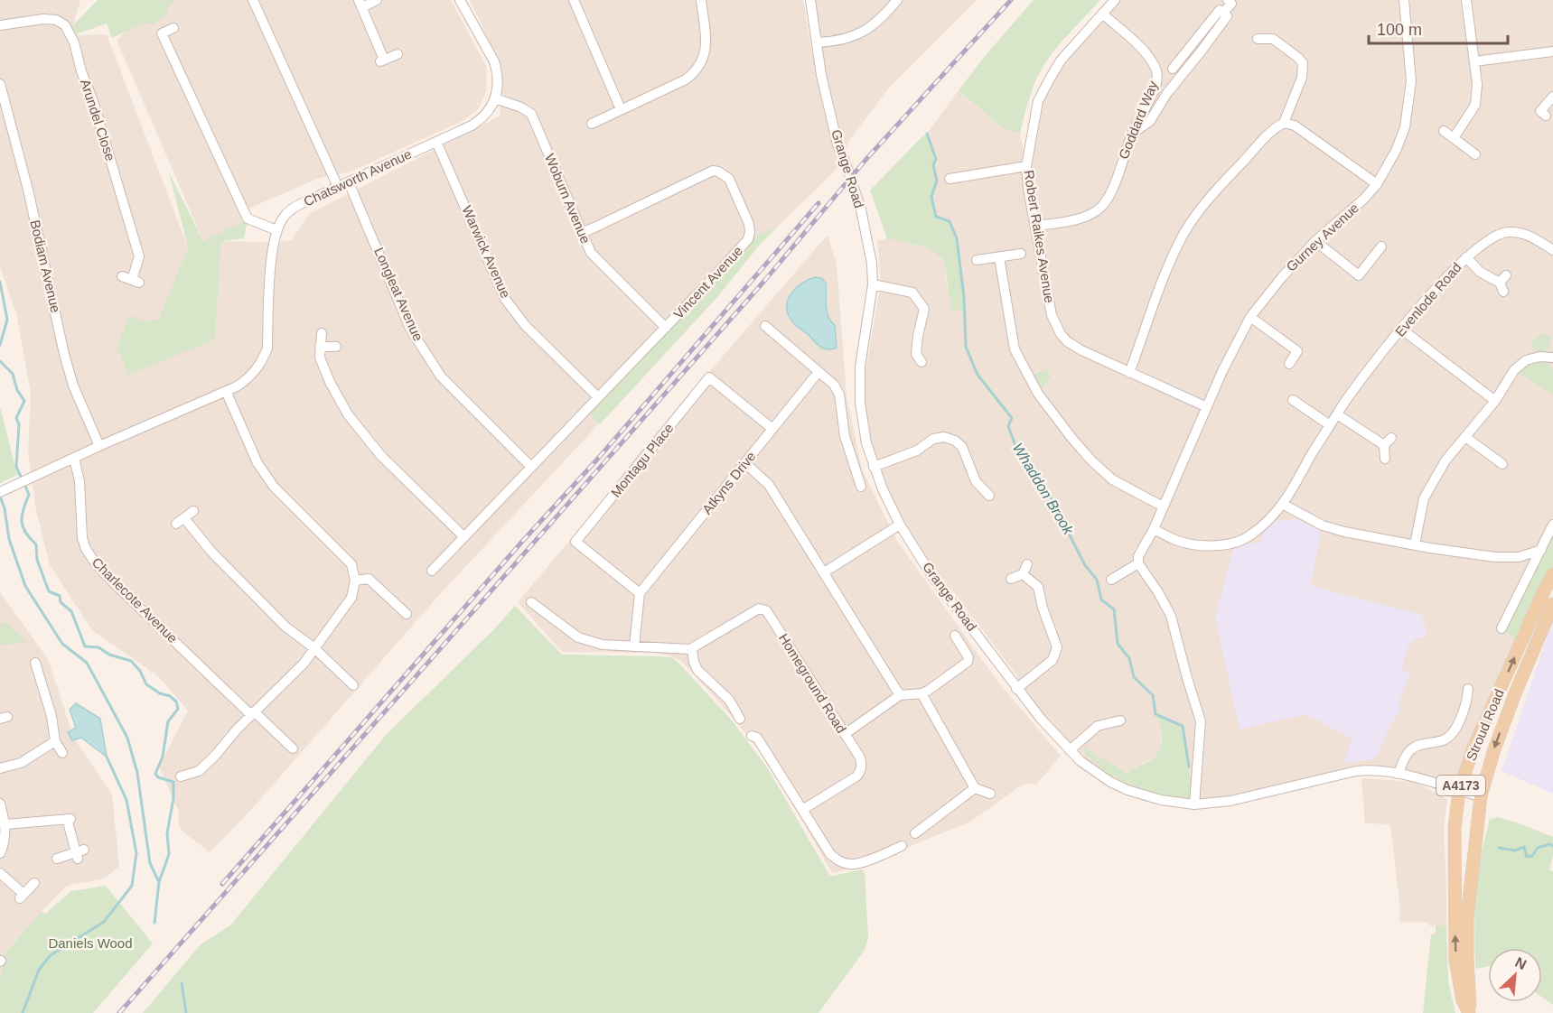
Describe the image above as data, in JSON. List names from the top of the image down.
{
  "streets": {
    "main road": ["Stroud Road", "A4173"],
    "street": [
      "Arundel Close",
      "Goddard Way",
      "Grange Road",
      "Chatsworth Avenue",
      "Woburn Avenue",
      "Robert Raikes Avenue",
      "Gurney Avenue",
      "Warwick Avenue",
      "Bodiam Avenue",
      "Vincent Avenue",
      "Longleat Avenue",
      "Evenlode Road",
      "Montagu Place",
      "Atkyns Drive",
      "Charlecote Avenue",
      "Homeground Road"
    ]
  },
  "crossings": [
    ["Goddard Way", "Robert Raikes Avenue"],
    ["Grange Road", "Stroud Road"],
    ["Chatsworth Avenue", "Woburn Avenue"],
    ["Chatsworth Avenue", "Warwick Avenue"],
    ["Chatsworth Avenue", "Bodiam Avenue"],
    ["Chatsworth Avenue", "Longleat Avenue"],
    ["Chatsworth Avenue", "Charlecote Avenue"],
    ["Woburn Avenue", "Vincent Avenue"],
    ["Robert Raikes Avenue", "Gurney Avenue"],
    ["Gurney Avenue", "Evenlode Road"],
    ["Warwick Avenue", "Vincent Avenue"],
    ["Vincent Avenue", "Longleat Avenue"],
    ["Montagu Place", "Atkyns Drive"]
  ],
  "water": ["Whaddon Brook"],
  "parks": ["Daniels Wood"],
  "scale_bar": "100 m",
  "north": "top right"
}
